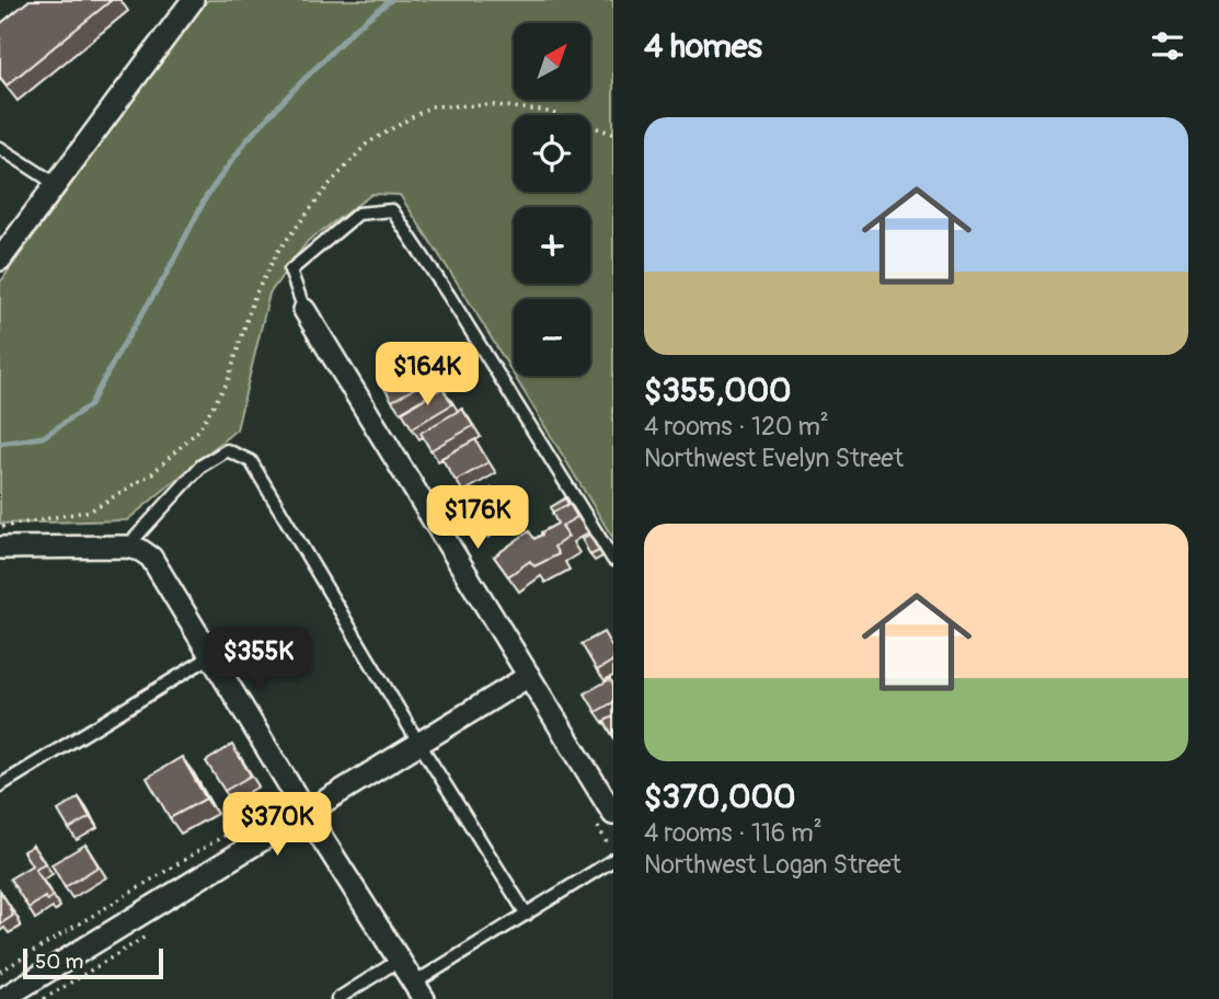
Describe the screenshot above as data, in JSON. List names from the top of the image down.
{
  "scale_bar": "50 m",
  "north": "top right",
  "page": {
    "heading": "4 homes",
    "map_buttons": ["+", "−"],
    "list": [
      {
        "name": "$355,000",
        "note": "4 rooms · 120 m² · Northwest Evelyn Street"
      },
      {
        "name": "$370,000",
        "note": "4 rooms · 116 m² · Northwest Logan Street"
      }
    ],
    "price": [
      "$164K",
      "$176K",
      "$355K",
      "$370K"
    ],
    "scale": "50 m"
  }
}
